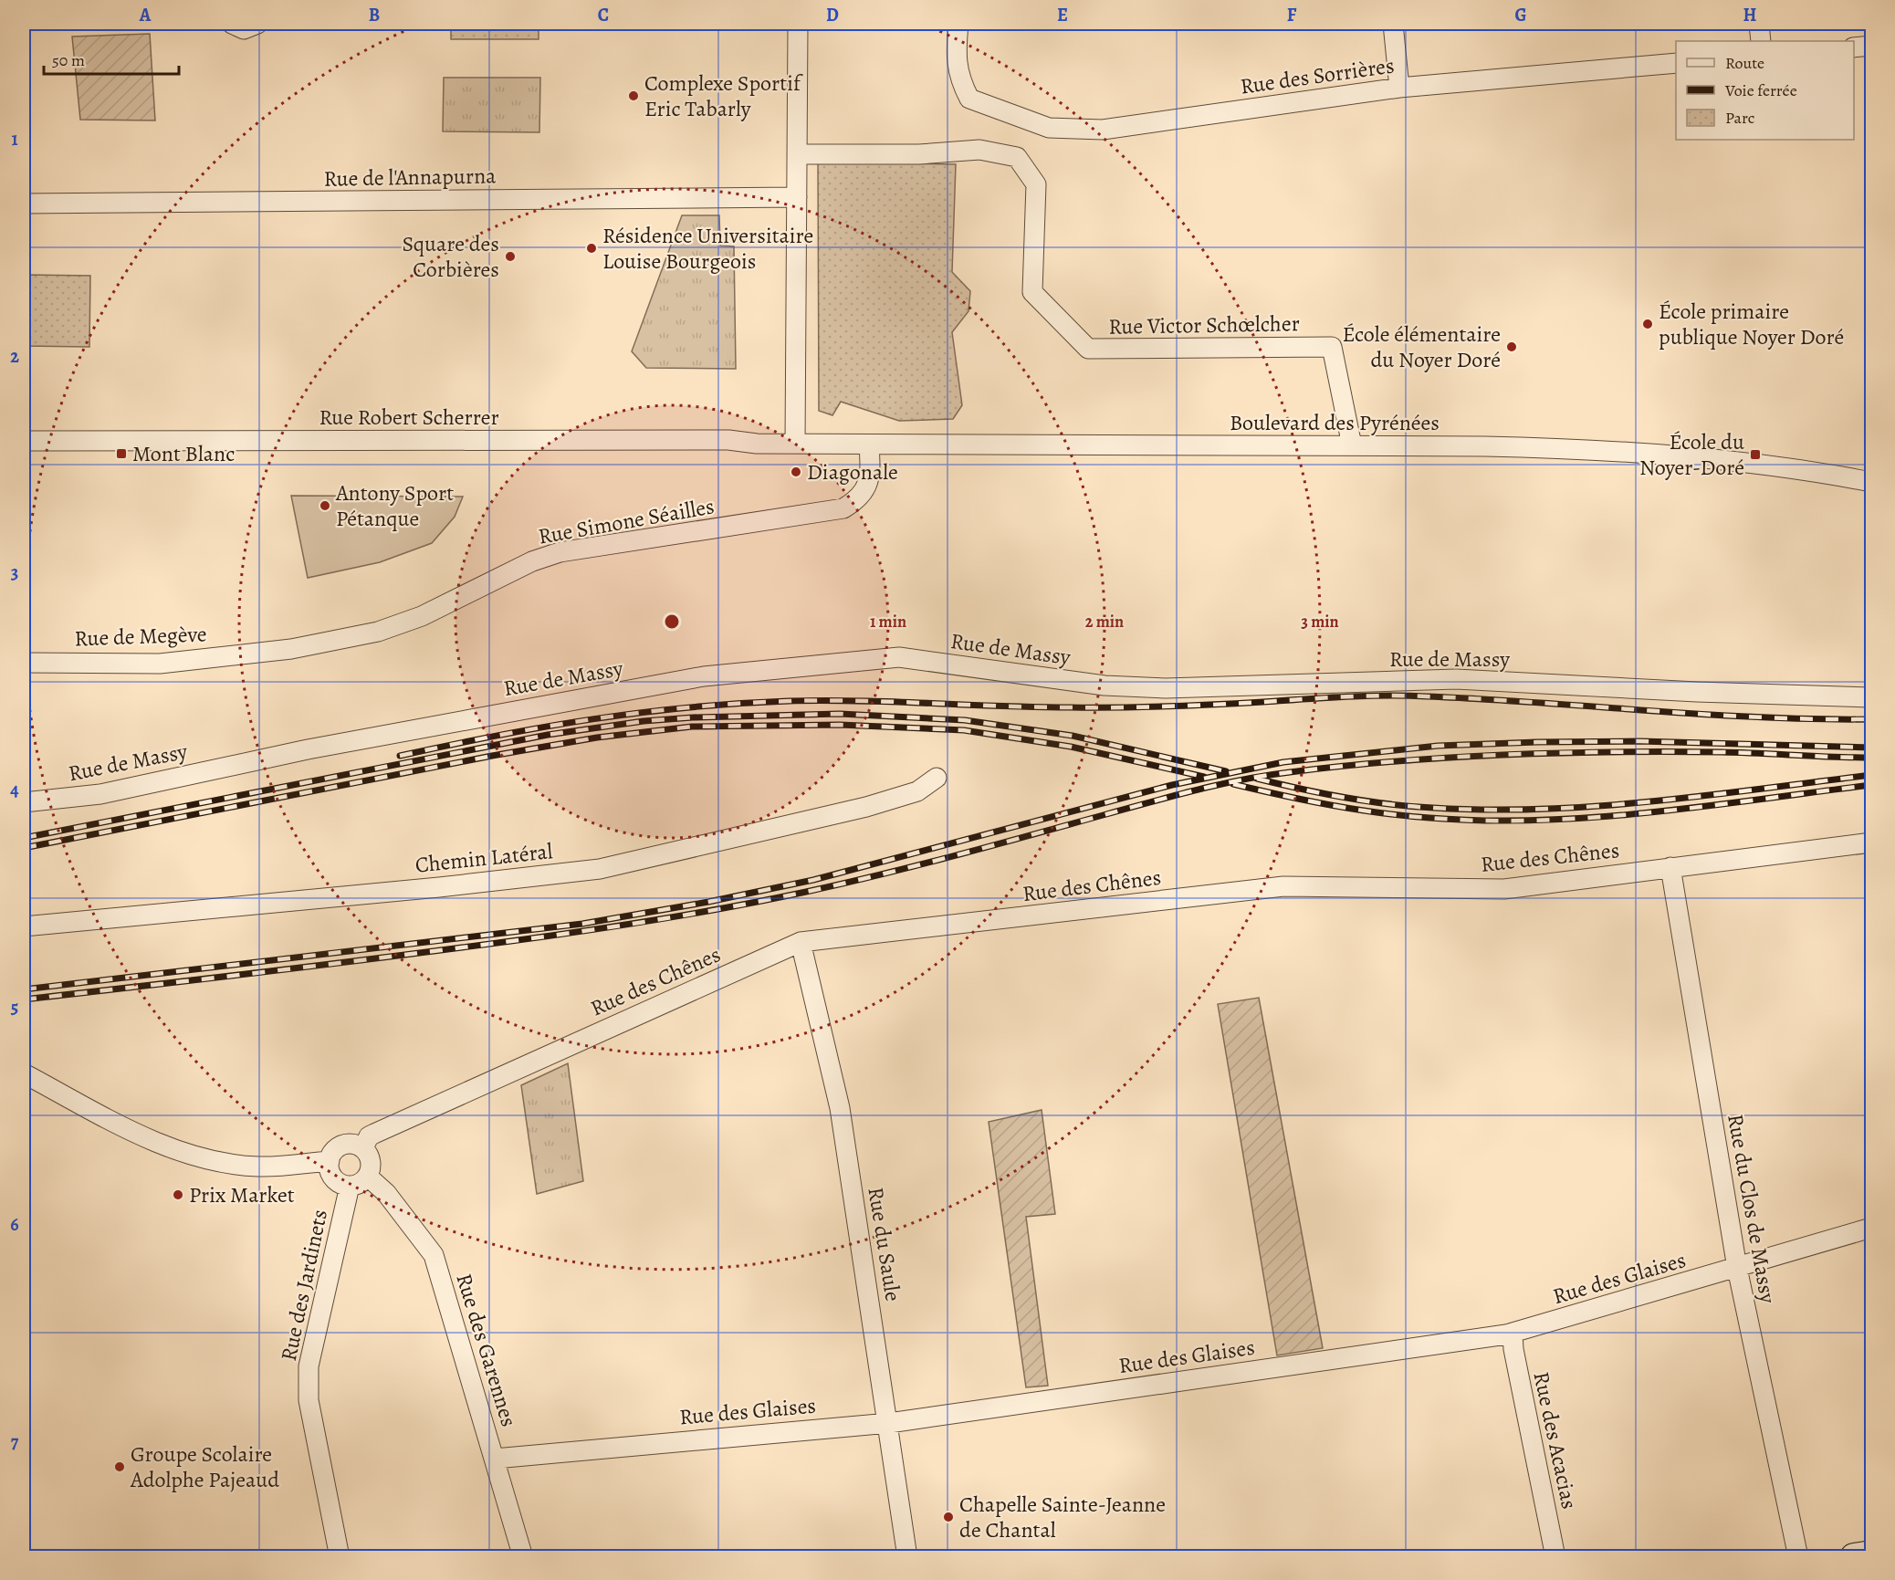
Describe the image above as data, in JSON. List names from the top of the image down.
{
  "streets": {
    "street": [
      "Rue des Sorrières",
      "Rue de l'Annapurna",
      "Rue Victor Schœlcher",
      "Rue Robert Scherrer",
      "Boulevard des Pyrénées",
      "Rue Simone Séailles",
      "Rue de Megève",
      "Rue de Massy",
      "Rue des Chênes",
      "Chemin Latéral",
      "Rue du Clos de Massy",
      "Rue du Saule",
      "Rue des Glaises",
      "Rue des Jardinets",
      "Rue des Garennes",
      "Rue des Acacias"
    ]
  },
  "crossings": [
    ["Rue Victor Schœlcher", "Boulevard des Pyrénées"],
    ["Rue Robert Scherrer", "Boulevard des Pyrénées"],
    ["Boulevard des Pyrénées", "Rue Simone Séailles"],
    ["Rue Simone Séailles", "Rue de Megève"],
    ["Rue des Chênes", "Rue du Clos de Massy"],
    ["Rue des Chênes", "Rue du Saule"],
    ["Rue des Chênes", "Rue des Jardinets"],
    ["Rue des Chênes", "Rue des Garennes"],
    ["Rue du Clos de Massy", "Rue des Glaises"],
    ["Rue du Saule", "Rue des Glaises"],
    ["Rue des Glaises", "Rue des Garennes"],
    ["Rue des Glaises", "Rue des Acacias"],
    ["Rue des Jardinets", "Rue des Garennes"]
  ],
  "places": {
    "other": [
      "Complexe Sportif Eric Tabarly",
      "Résidence Universitaire Louise Bourgeois",
      "Square des Corbières",
      "École primaire publique Noyer Doré",
      "École élémentaire du Noyer Doré",
      "Diagonale",
      "Antony Sport Pétanque",
      "Prix Market",
      "Groupe Scolaire Adolphe Pajeaud",
      "Chapelle Sainte-Jeanne de Chantal"
    ],
    "transit": ["Mont Blanc", "École du Noyer-Doré"]
  },
  "legend": ["Route", "Voie ferrée", "Parc"],
  "scale_bar": "50 m",
  "grid": {
    "columns": [
      "A",
      "B",
      "C",
      "D",
      "E",
      "F",
      "G",
      "H"
    ],
    "rows": [
      "1",
      "2",
      "3",
      "4",
      "5",
      "6",
      "7"
    ]
  },
  "rings": ["1 min", "2 min", "3 min"]
}
